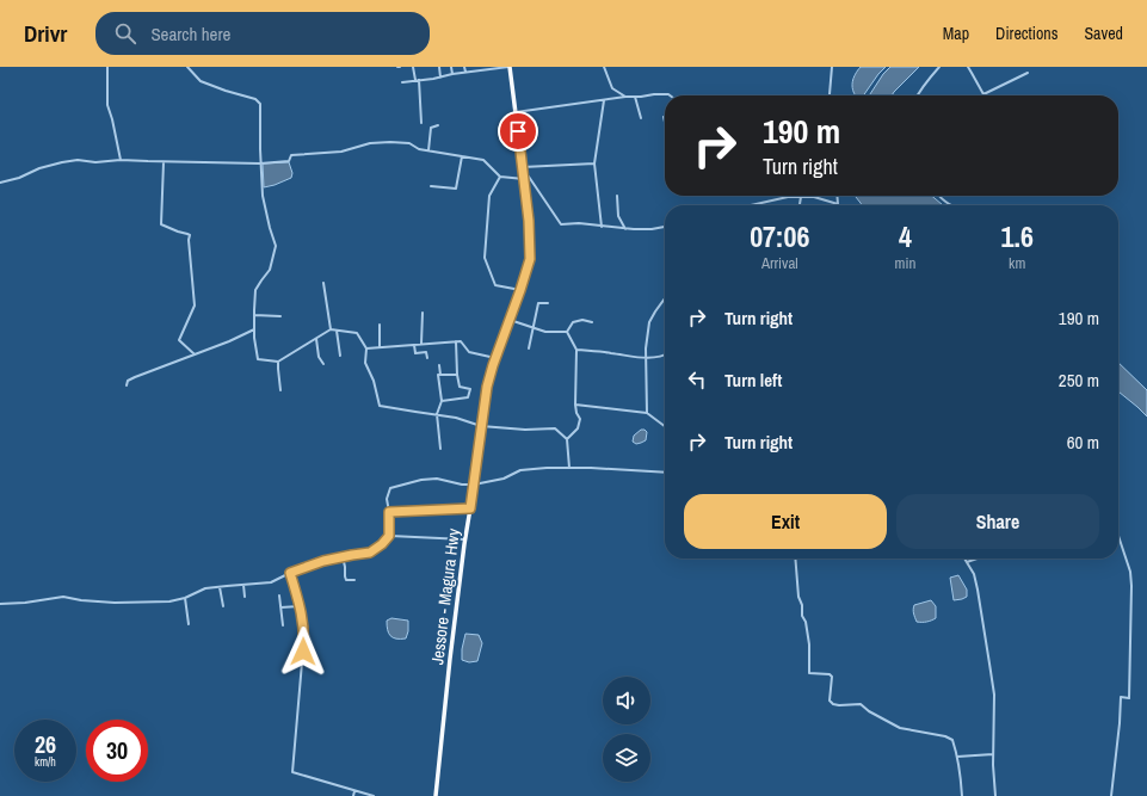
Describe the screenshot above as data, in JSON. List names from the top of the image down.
{
  "streets": {
    "highway": ["Jessore - Magura Hwy"]
  },
  "page": {
    "header": "Drivr",
    "search": "Search here",
    "nav": ["Map", "Directions", "Saved"],
    "turn": ["190 m", "Turn right"],
    "eta": [
      "07:06",
      "Arrival",
      "4",
      "min",
      "1.6",
      "km"
    ],
    "list": [
      {
        "name": "Turn right",
        "value": "190 m"
      },
      {
        "name": "Turn left",
        "value": "250 m"
      },
      {
        "name": "Turn right",
        "value": "60 m"
      }
    ],
    "buttons": ["Exit", "Share"],
    "speed": "26 km/h",
    "limit": "30"
  }
}
